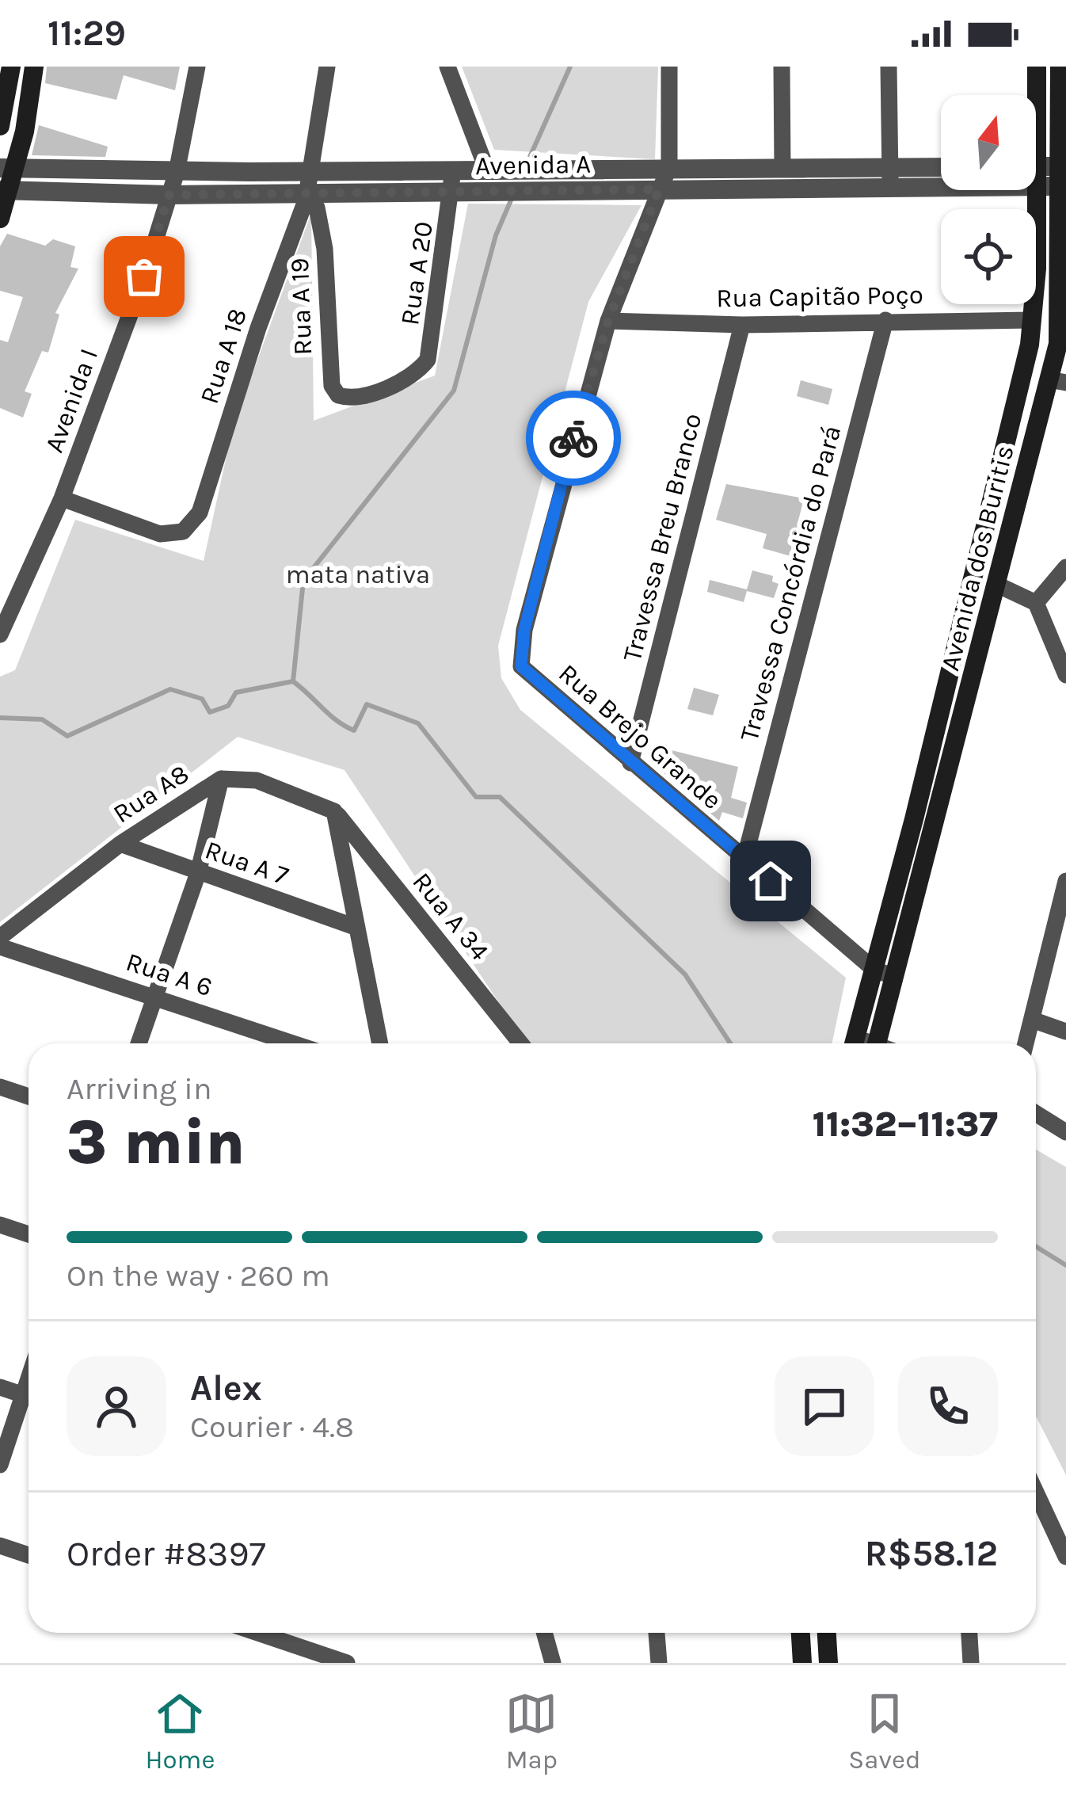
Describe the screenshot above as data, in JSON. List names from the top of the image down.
{
  "streets": {
    "main road": ["Avenida dos Buritis"],
    "street": [
      "Avenida A",
      "Rua A 20",
      "Rua Capitão Poço",
      "Rua A 19",
      "Rua A 18",
      "Avenida I",
      "Travessa Breu Branco",
      "Travessa Concórdia do Pará",
      "Rua Brejo Grande",
      "Rua A8",
      "Rua A 7",
      "Rua A 34",
      "Rua A 6"
    ]
  },
  "crossings": [
    ["Avenida A", "Rua A 20"],
    ["Avenida A", "Rua A 19"],
    ["Avenida A", "Rua A 18"],
    ["Avenida A", "Avenida I"],
    ["Avenida A", "Avenida dos Buritis"],
    ["Avenida A", "Rua Brejo Grande"],
    ["Rua A 20", "Rua A 19"],
    ["Rua Capitão Poço", "Travessa Breu Branco"],
    ["Rua Capitão Poço", "Avenida dos Buritis"],
    ["Rua Capitão Poço", "Travessa Concórdia do Pará"],
    ["Rua Capitão Poço", "Rua Brejo Grande"],
    ["Rua A 19", "Rua A 18"],
    ["Rua A 18", "Avenida I"],
    ["Travessa Breu Branco", "Rua Brejo Grande"],
    ["Avenida dos Buritis", "Rua Brejo Grande"],
    ["Travessa Concórdia do Pará", "Rua Brejo Grande"],
    ["Rua A8", "Rua A 7"],
    ["Rua A8", "Rua A 34"]
  ],
  "parks": ["mata nativa"],
  "north": "top",
  "page": {
    "status": "11:29",
    "heading": ["3 min", "Arriving in", "11:32–11:37"],
    "panel": [
      "Alex",
      "Courier · 4.8",
      "Order #8397",
      "R$58.12"
    ],
    "bar": "On the way · 260 m",
    "tabs": ["Home", "Map", "Saved"]
  }
}
